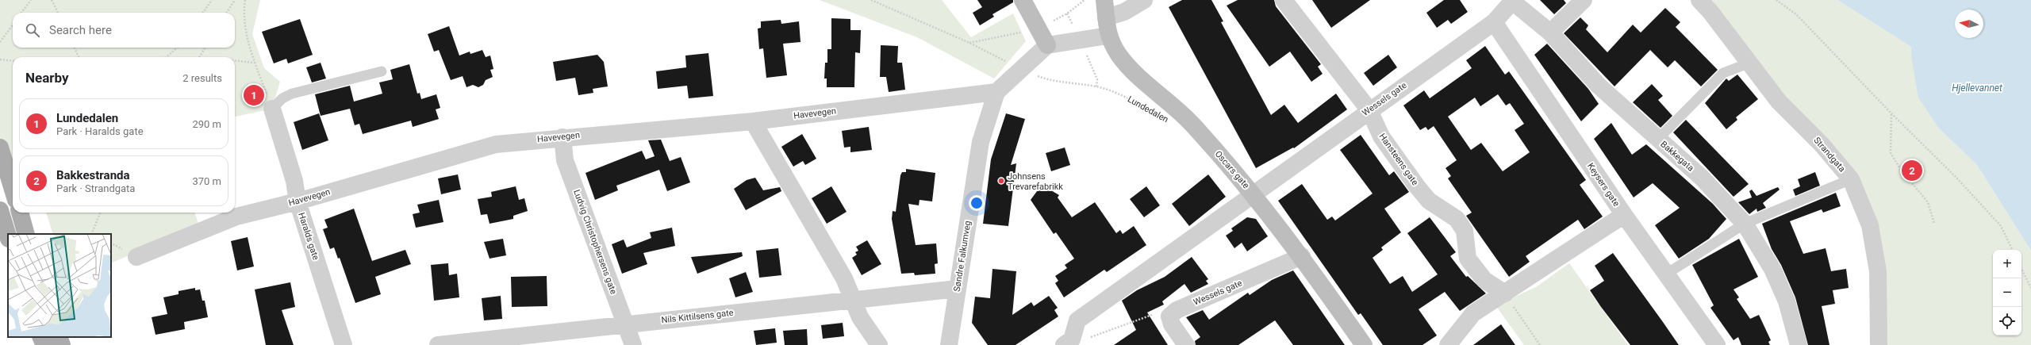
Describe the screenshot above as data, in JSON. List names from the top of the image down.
{
  "streets": {
    "street": [
      "Wessels gate",
      "Havevegen",
      "Strandgata",
      "Bakkegata",
      "Hansteens gate",
      "Oscars gate",
      "Keysers gate",
      "Haralds gate",
      "Ludvig Christophersens gate",
      "Søndre Falkumveg",
      "Nils Kittilsens gate"
    ],
    "path": ["Lundedalen"]
  },
  "crossings": [
    ["Wessels gate", "Bakkegata"],
    ["Wessels gate", "Hansteens gate"],
    ["Wessels gate", "Oscars gate"],
    ["Wessels gate", "Keysers gate"],
    ["Havevegen", "Haralds gate"],
    ["Havevegen", "Ludvig Christophersens gate"],
    ["Havevegen", "Søndre Falkumveg"],
    ["Ludvig Christophersens gate", "Nils Kittilsens gate"],
    ["Søndre Falkumveg", "Nils Kittilsens gate"]
  ],
  "water": ["Hjellevannet"],
  "places": ["Johnsens Trevarefabrikk"],
  "north": "left",
  "page": {
    "search": "Search here",
    "heading": ["Nearby", "2 results"],
    "pins": ["1", "2"],
    "list": [
      {
        "mark": "1",
        "name": "Lundedalen",
        "note": "Park · Haralds gate",
        "value": "290 m"
      },
      {
        "mark": "2",
        "name": "Bakkestranda",
        "note": "Park · Strandgata",
        "value": "370 m"
      }
    ],
    "map_buttons": ["+", "−"]
  }
}
